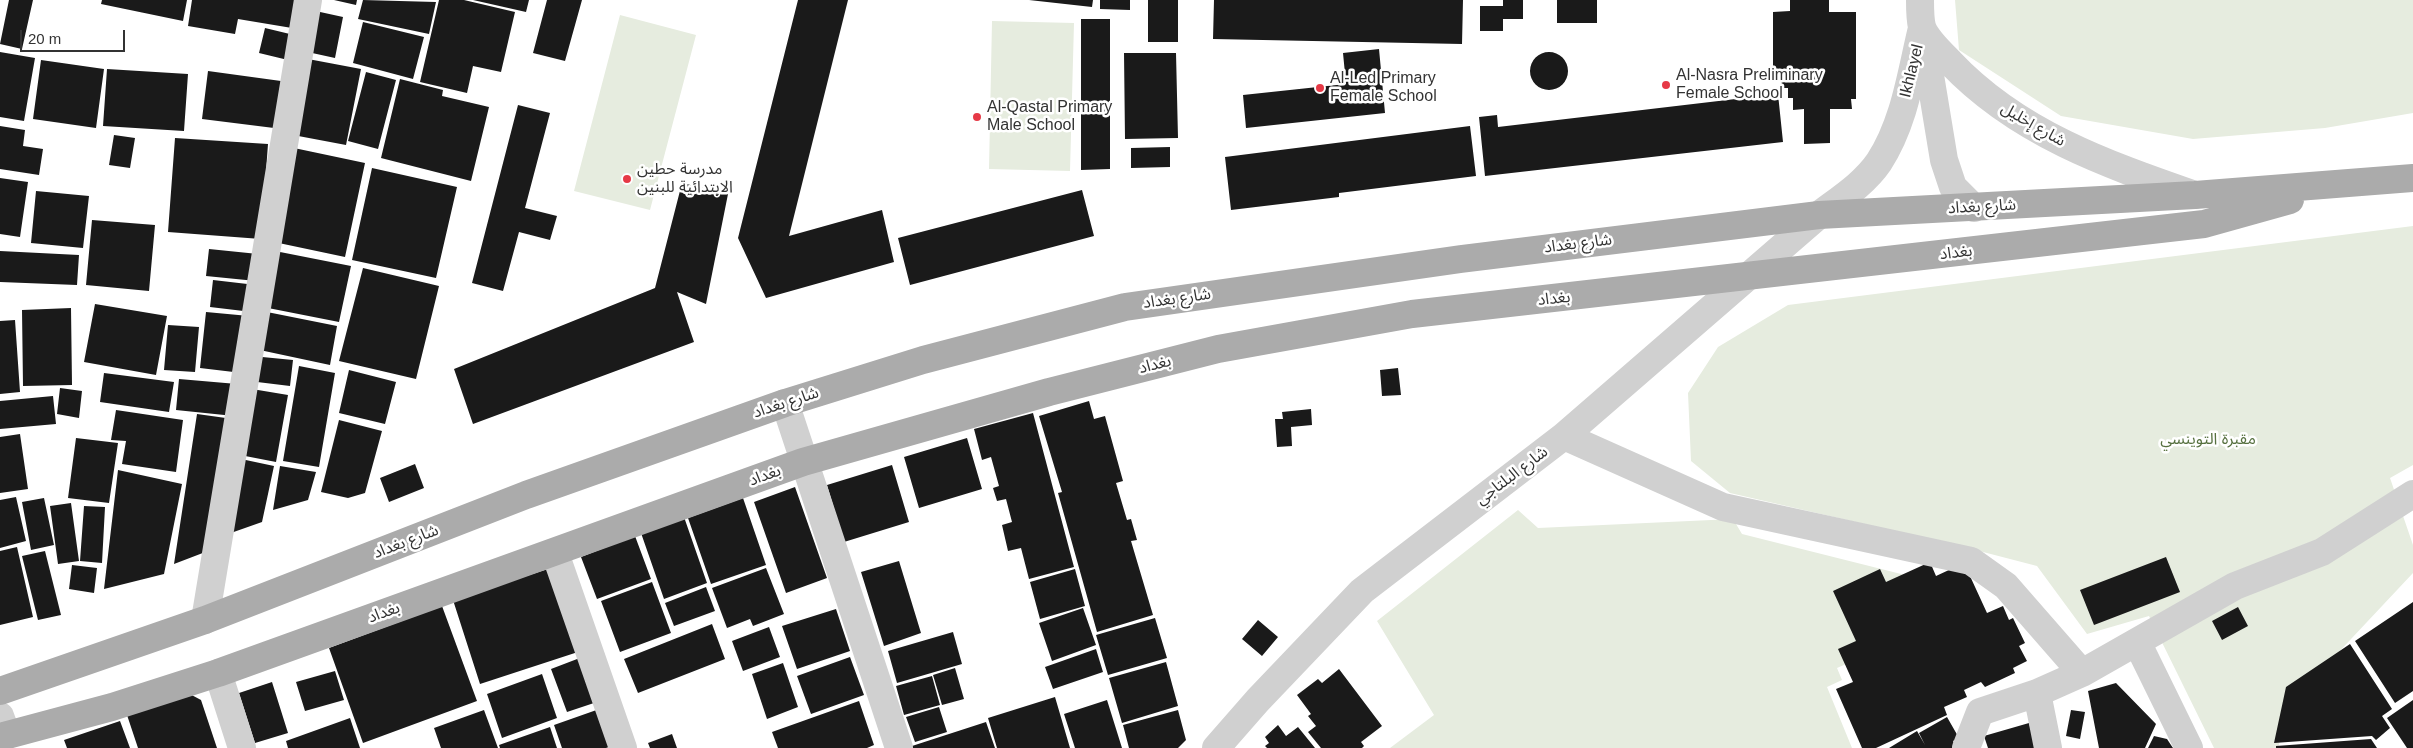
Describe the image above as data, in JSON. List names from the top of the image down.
{
  "streets": {
    "main road": ["شارع بغداد", "بغداد"],
    "street": ["Ikhlayel", "شارع إخليل", "شارع البلتاجي"]
  },
  "crossings": [
    ["Ikhlayel", "شارع إخليل"],
    ["Ikhlayel", "شارع بغداد"],
    ["Ikhlayel", "شارع البلتاجي"],
    ["شارع إخليل", "شارع بغداد"],
    ["شارع بغداد", "بغداد"],
    ["شارع بغداد", "شارع البلتاجي"],
    ["بغداد", "شارع البلتاجي"]
  ],
  "parks": ["مقبرة التوينسي"],
  "places": [
    "Al-Nasra Preliminary Female School",
    "Al-Led Primary Female School",
    "Al-Qastal Primary Male School",
    "مدرسة حطين الابتدائية للبنين"
  ],
  "scale_bar": "20 m"
}
